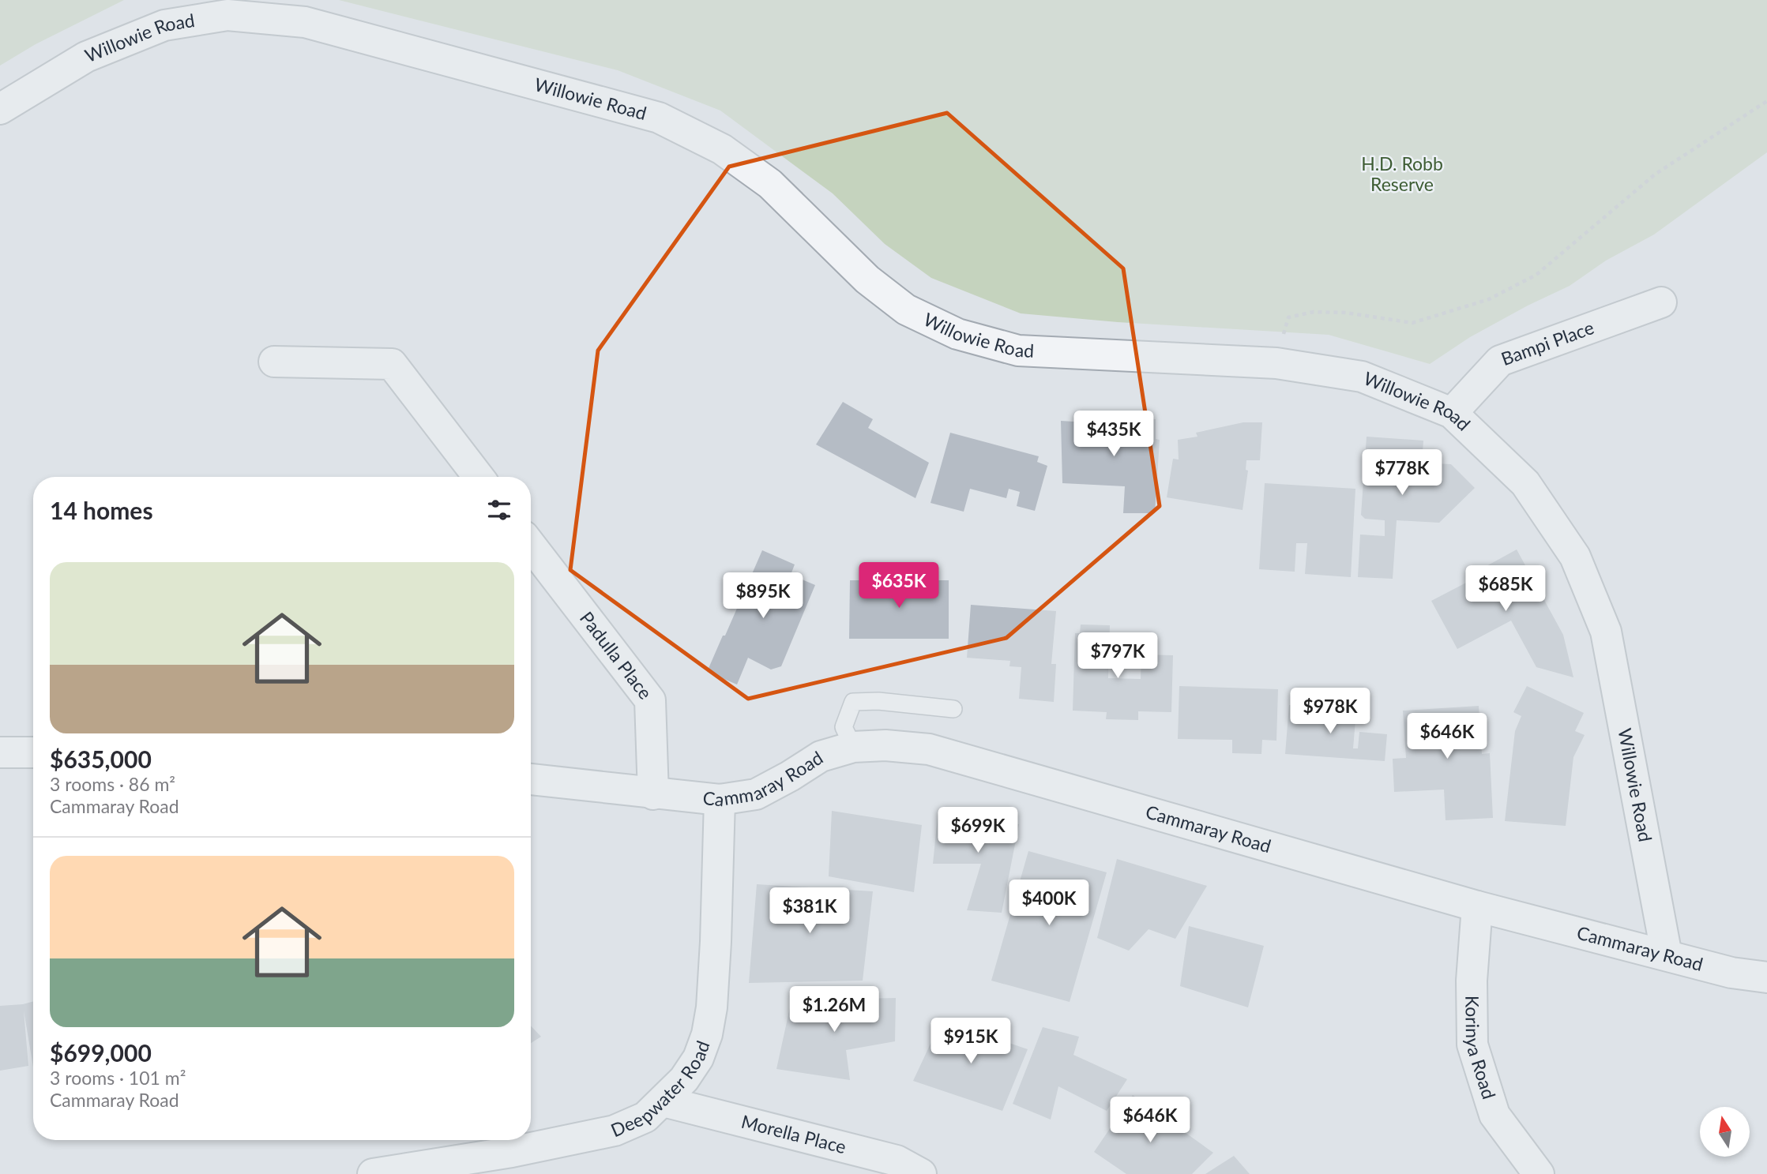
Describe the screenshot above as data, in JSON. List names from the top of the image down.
{
  "streets": {
    "street": [
      "Willowie Road",
      "Bampi Place",
      "Padulla Place",
      "Cammaray Road",
      "Korinya Road",
      "Deepwater Road",
      "Morella Place"
    ]
  },
  "crossings": [
    ["Willowie Road", "Bampi Place"],
    ["Willowie Road", "Cammaray Road"],
    ["Padulla Place", "Cammaray Road"],
    ["Cammaray Road", "Korinya Road"],
    ["Cammaray Road", "Deepwater Road"],
    ["Deepwater Road", "Morella Place"]
  ],
  "parks": ["H.D. Robb Reserve"],
  "north": "top",
  "page": {
    "price": [
      "$435K",
      "$778K",
      "$635K",
      "$685K",
      "$895K",
      "$797K",
      "$978K",
      "$646K",
      "$699K",
      "$400K",
      "$381K",
      "$1.26M",
      "$915K",
      "$646K"
    ],
    "heading": "14 homes",
    "list": [
      {
        "name": "$635,000",
        "note": "3 rooms · 86 m² · Cammaray Road"
      },
      {
        "name": "$699,000",
        "note": "3 rooms · 101 m² · Cammaray Road"
      }
    ]
  }
}
